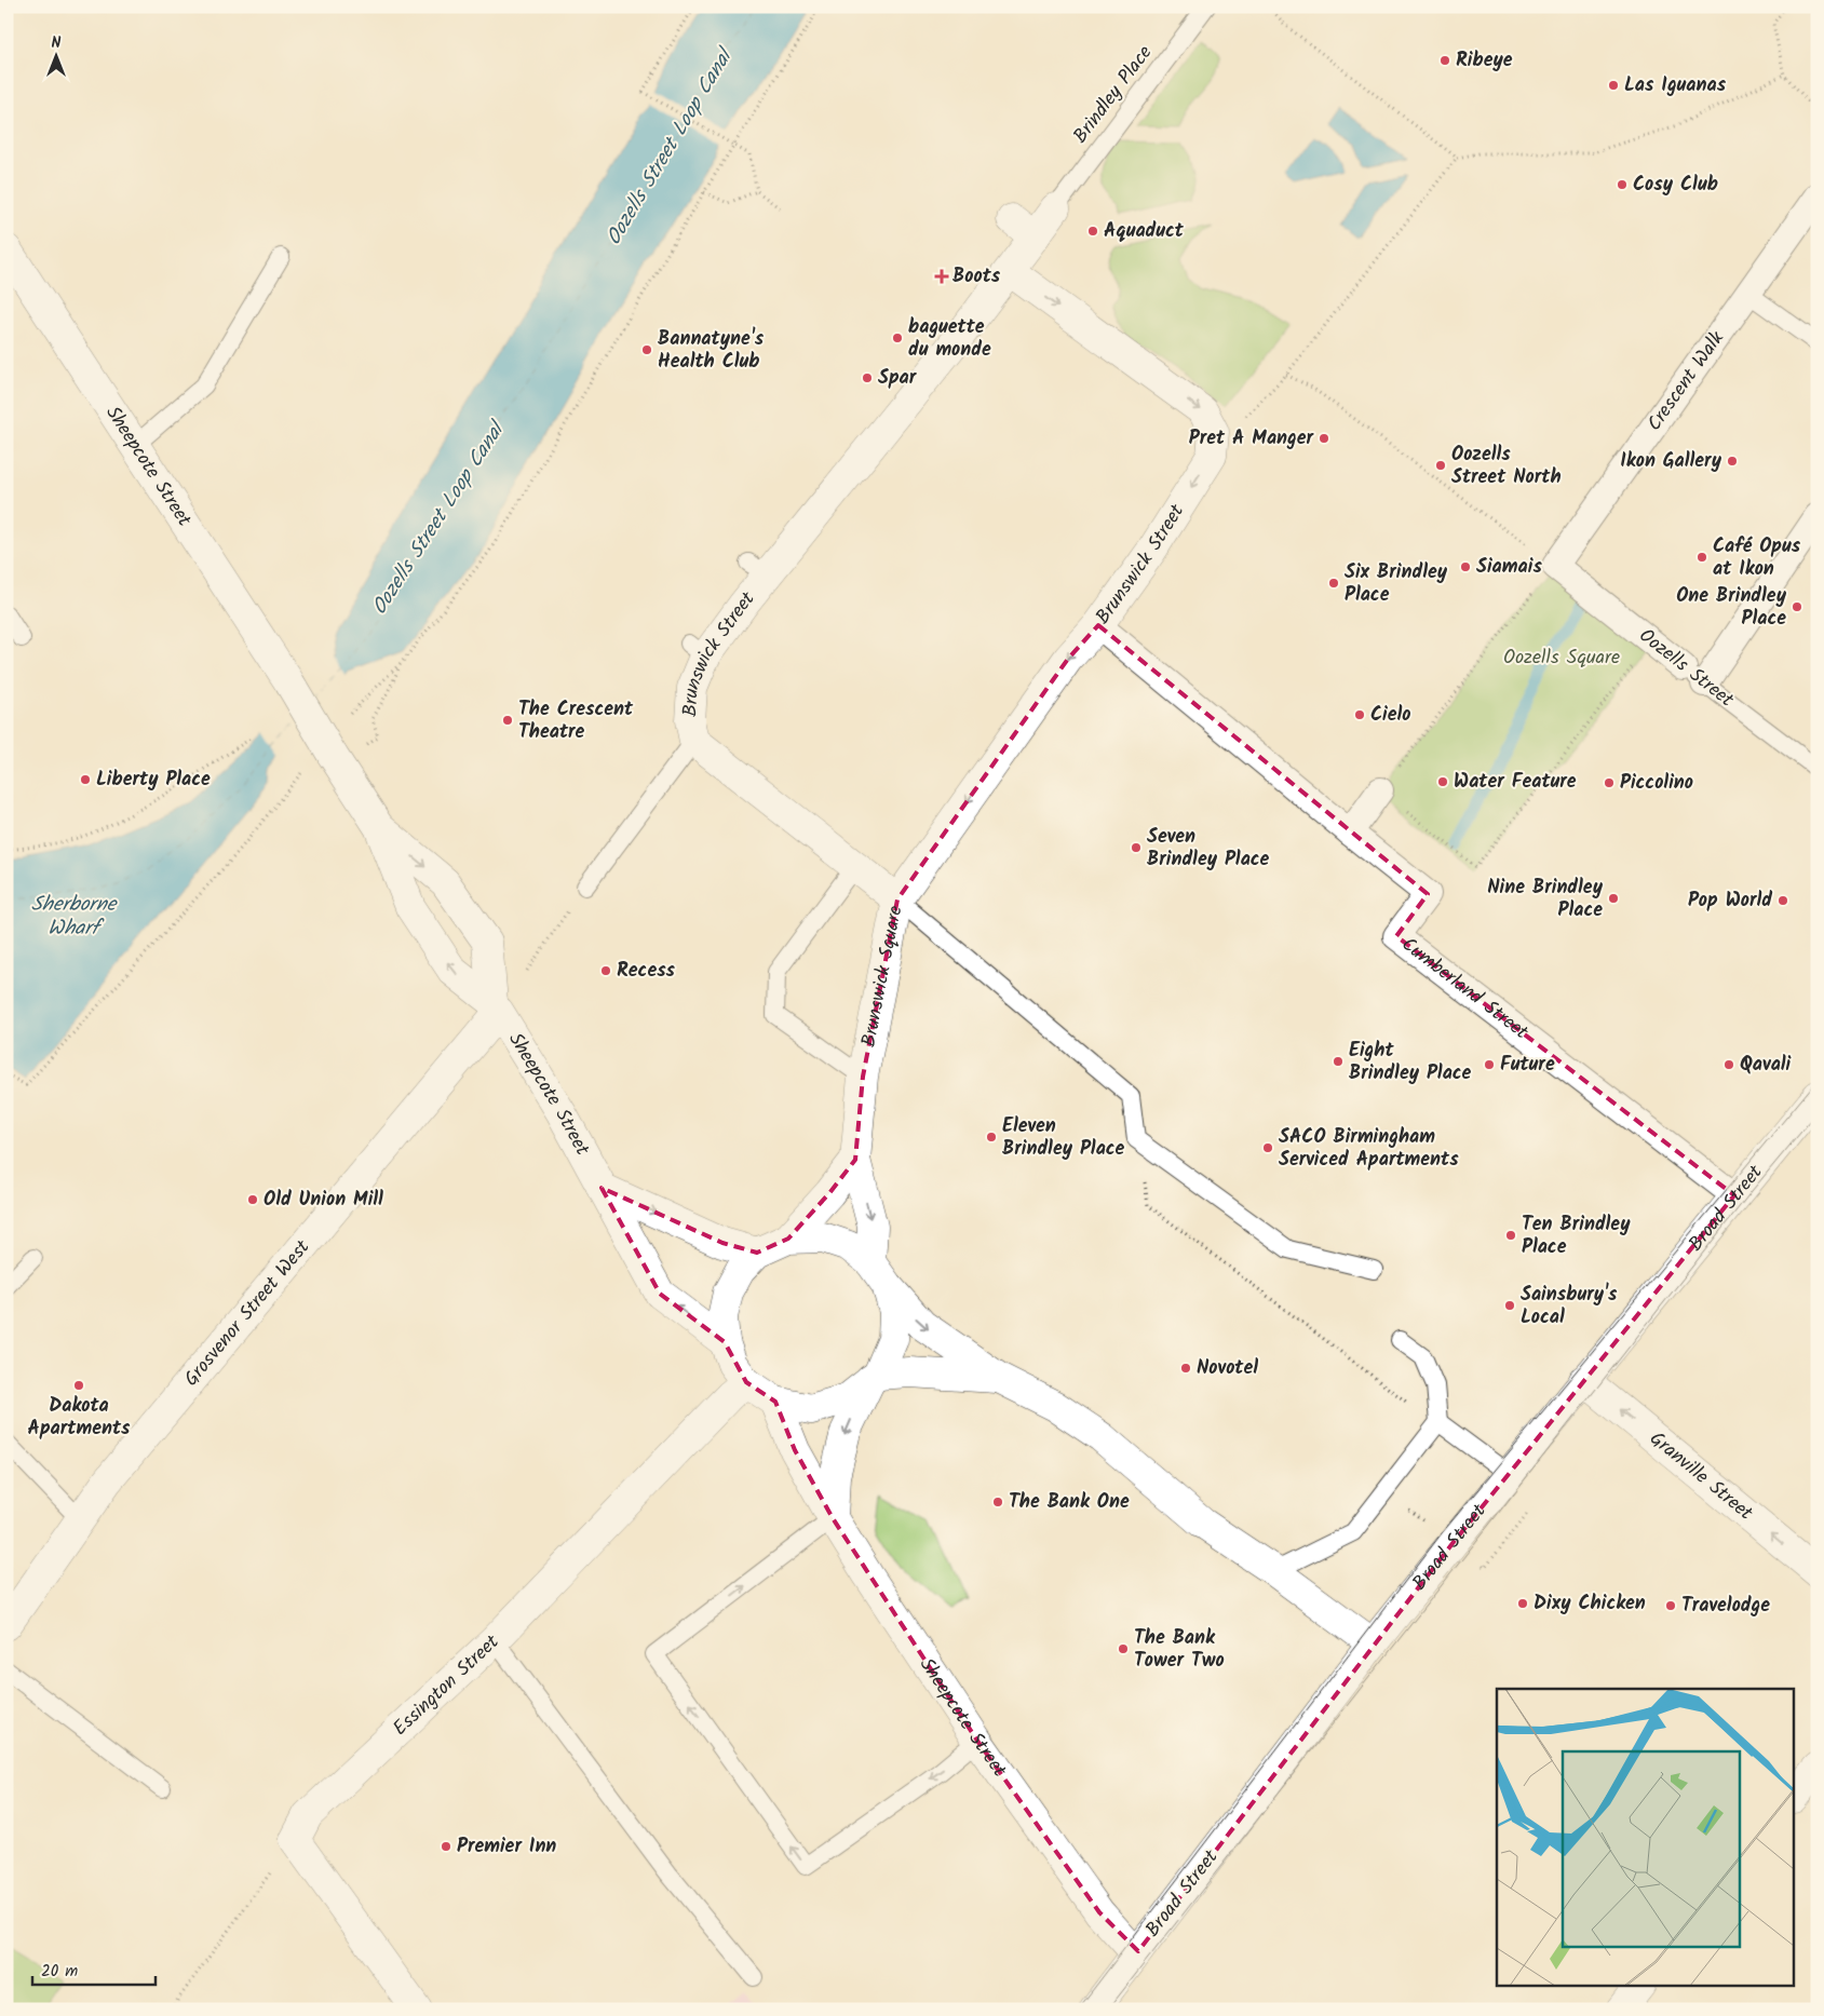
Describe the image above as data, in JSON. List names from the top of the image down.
{
  "streets": {
    "street": [
      "Crescent Walk",
      "Sheepcote Street",
      "Brunswick Street",
      "Oozells Street",
      "Brunswick Square",
      "Cumberland Street",
      "Broad Street",
      "Grosvenor Street West",
      "Granville Street",
      "Essington Street"
    ],
    "lane": ["Brindley Place"]
  },
  "crossings": [
    ["Brindley Place", "Brunswick Street"],
    ["Crescent Walk", "Oozells Street"],
    ["Sheepcote Street", "Brunswick Square"],
    ["Sheepcote Street", "Broad Street"],
    ["Sheepcote Street", "Grosvenor Street West"],
    ["Sheepcote Street", "Essington Street"],
    ["Brunswick Street", "Brunswick Square"],
    ["Brunswick Street", "Cumberland Street"],
    ["Brunswick Square", "Essington Street"],
    ["Cumberland Street", "Broad Street"],
    ["Broad Street", "Granville Street"]
  ],
  "one_way": ["Granville Street"],
  "water": ["Oozells Street Loop Canal", "Sherborne Wharf"],
  "parks": ["Oozells Square"],
  "places": {
    "other": [
      "Ribeye",
      "Las Iguanas",
      "Cosy Club",
      "Aquaduct",
      "baguette du monde",
      "Bannatyne's Health Club",
      "Spar",
      "Pret A Manger",
      "Ikon Gallery",
      "Oozells Street North",
      "Café Opus at Ikon",
      "Siamais",
      "Six Brindley Place",
      "One Brindley Place",
      "Cielo",
      "The Crescent Theatre",
      "Liberty Place",
      "Water Feature",
      "Piccolino",
      "Seven Brindley Place",
      "Nine Brindley Place",
      "Pop World",
      "Recess",
      "Eight Brindley Place",
      "Future",
      "Qavali",
      "Eleven Brindley Place",
      "SACO Birmingham Serviced Apartments",
      "Old Union Mill",
      "Ten Brindley Place",
      "Sainsbury's Local",
      "Novotel",
      "Dakota Apartments",
      "The Bank One",
      "Dixy Chicken",
      "Travelodge",
      "The Bank Tower Two",
      "Premier Inn"
    ],
    "health": ["Boots"]
  },
  "scale_bar": "20 m",
  "north": "top"
}
